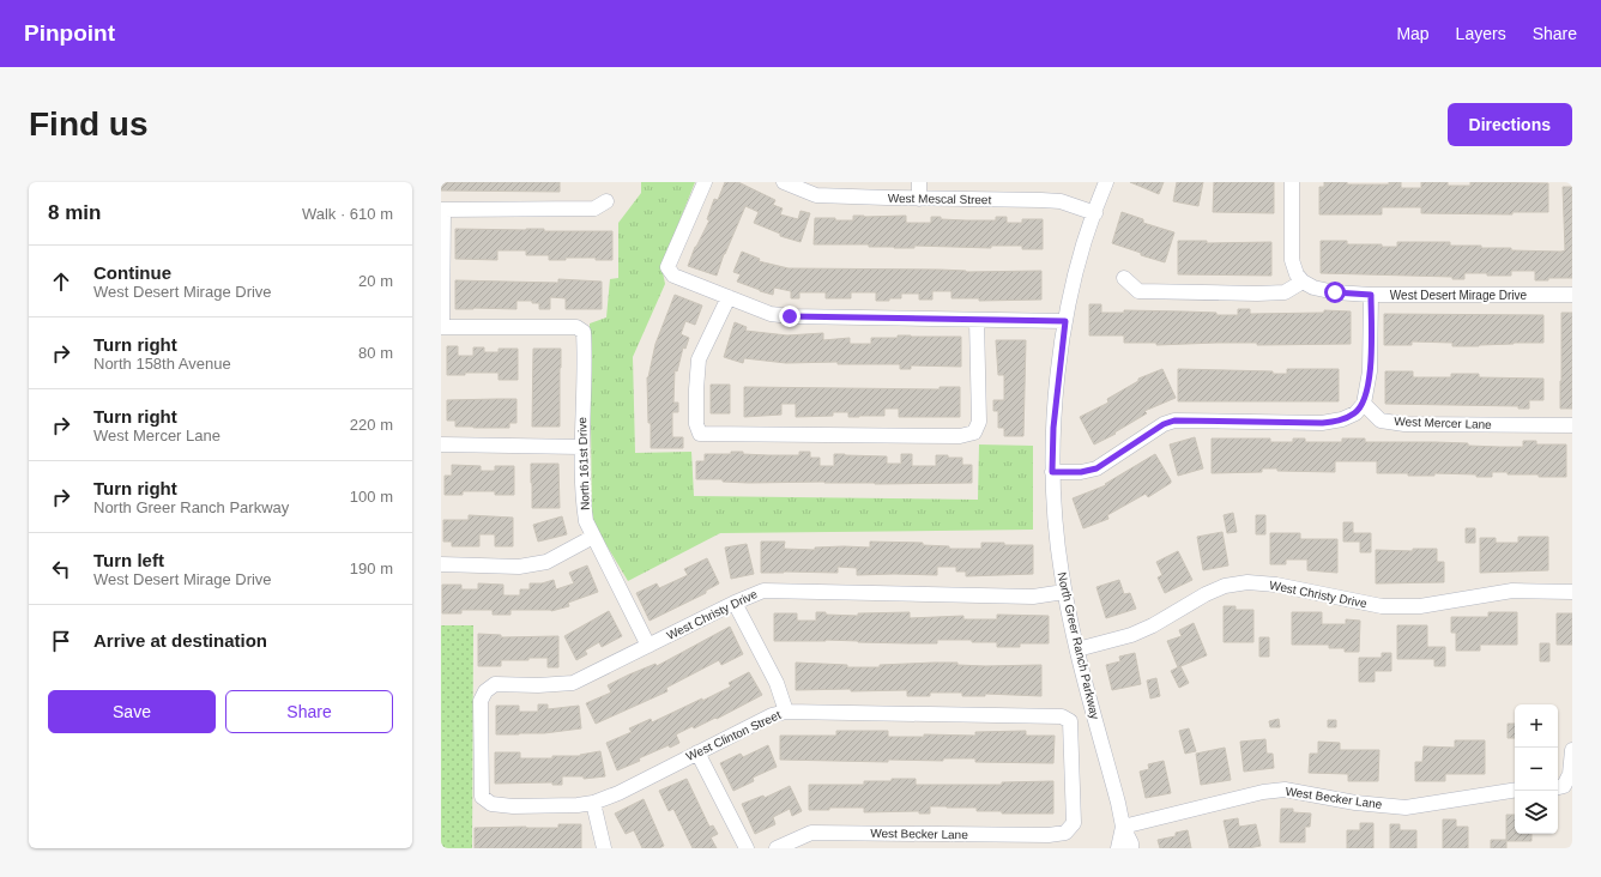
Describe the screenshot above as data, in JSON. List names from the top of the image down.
{
  "streets": {
    "street": [
      "West Mescal Street",
      "West Desert Mirage Drive",
      "West Mercer Lane",
      "North 161st Drive",
      "West Christy Drive",
      "North Greer Ranch Parkway",
      "West Clinton Street",
      "West Becker Lane"
    ]
  },
  "crossings": [
    ["West Mescal Street", "North Greer Ranch Parkway"],
    ["North 161st Drive", "West Christy Drive"],
    ["West Christy Drive", "North Greer Ranch Parkway"],
    ["West Christy Drive", "West Clinton Street"],
    ["North Greer Ranch Parkway", "West Becker Lane"],
    ["West Clinton Street", "West Becker Lane"]
  ],
  "page": {
    "header": "Pinpoint",
    "nav": ["Map", "Layers", "Share"],
    "buttons": [
      "Directions",
      ["Save", "Share"]
    ],
    "title": "Find us",
    "heading": ["8 min", "Walk · 610 m"],
    "list": [
      ["Continue", "West Desert Mirage Drive", "20 m"],
      ["Turn right", "North 158th Avenue", "80 m"],
      ["Turn right", "West Mercer Lane", "220 m"],
      ["Turn right", "North Greer Ranch Parkway", "100 m"],
      ["Turn left", "West Desert Mirage Drive", "190 m"],
      "Arrive at destination"
    ],
    "map_buttons": ["+", "−"]
  }
}
